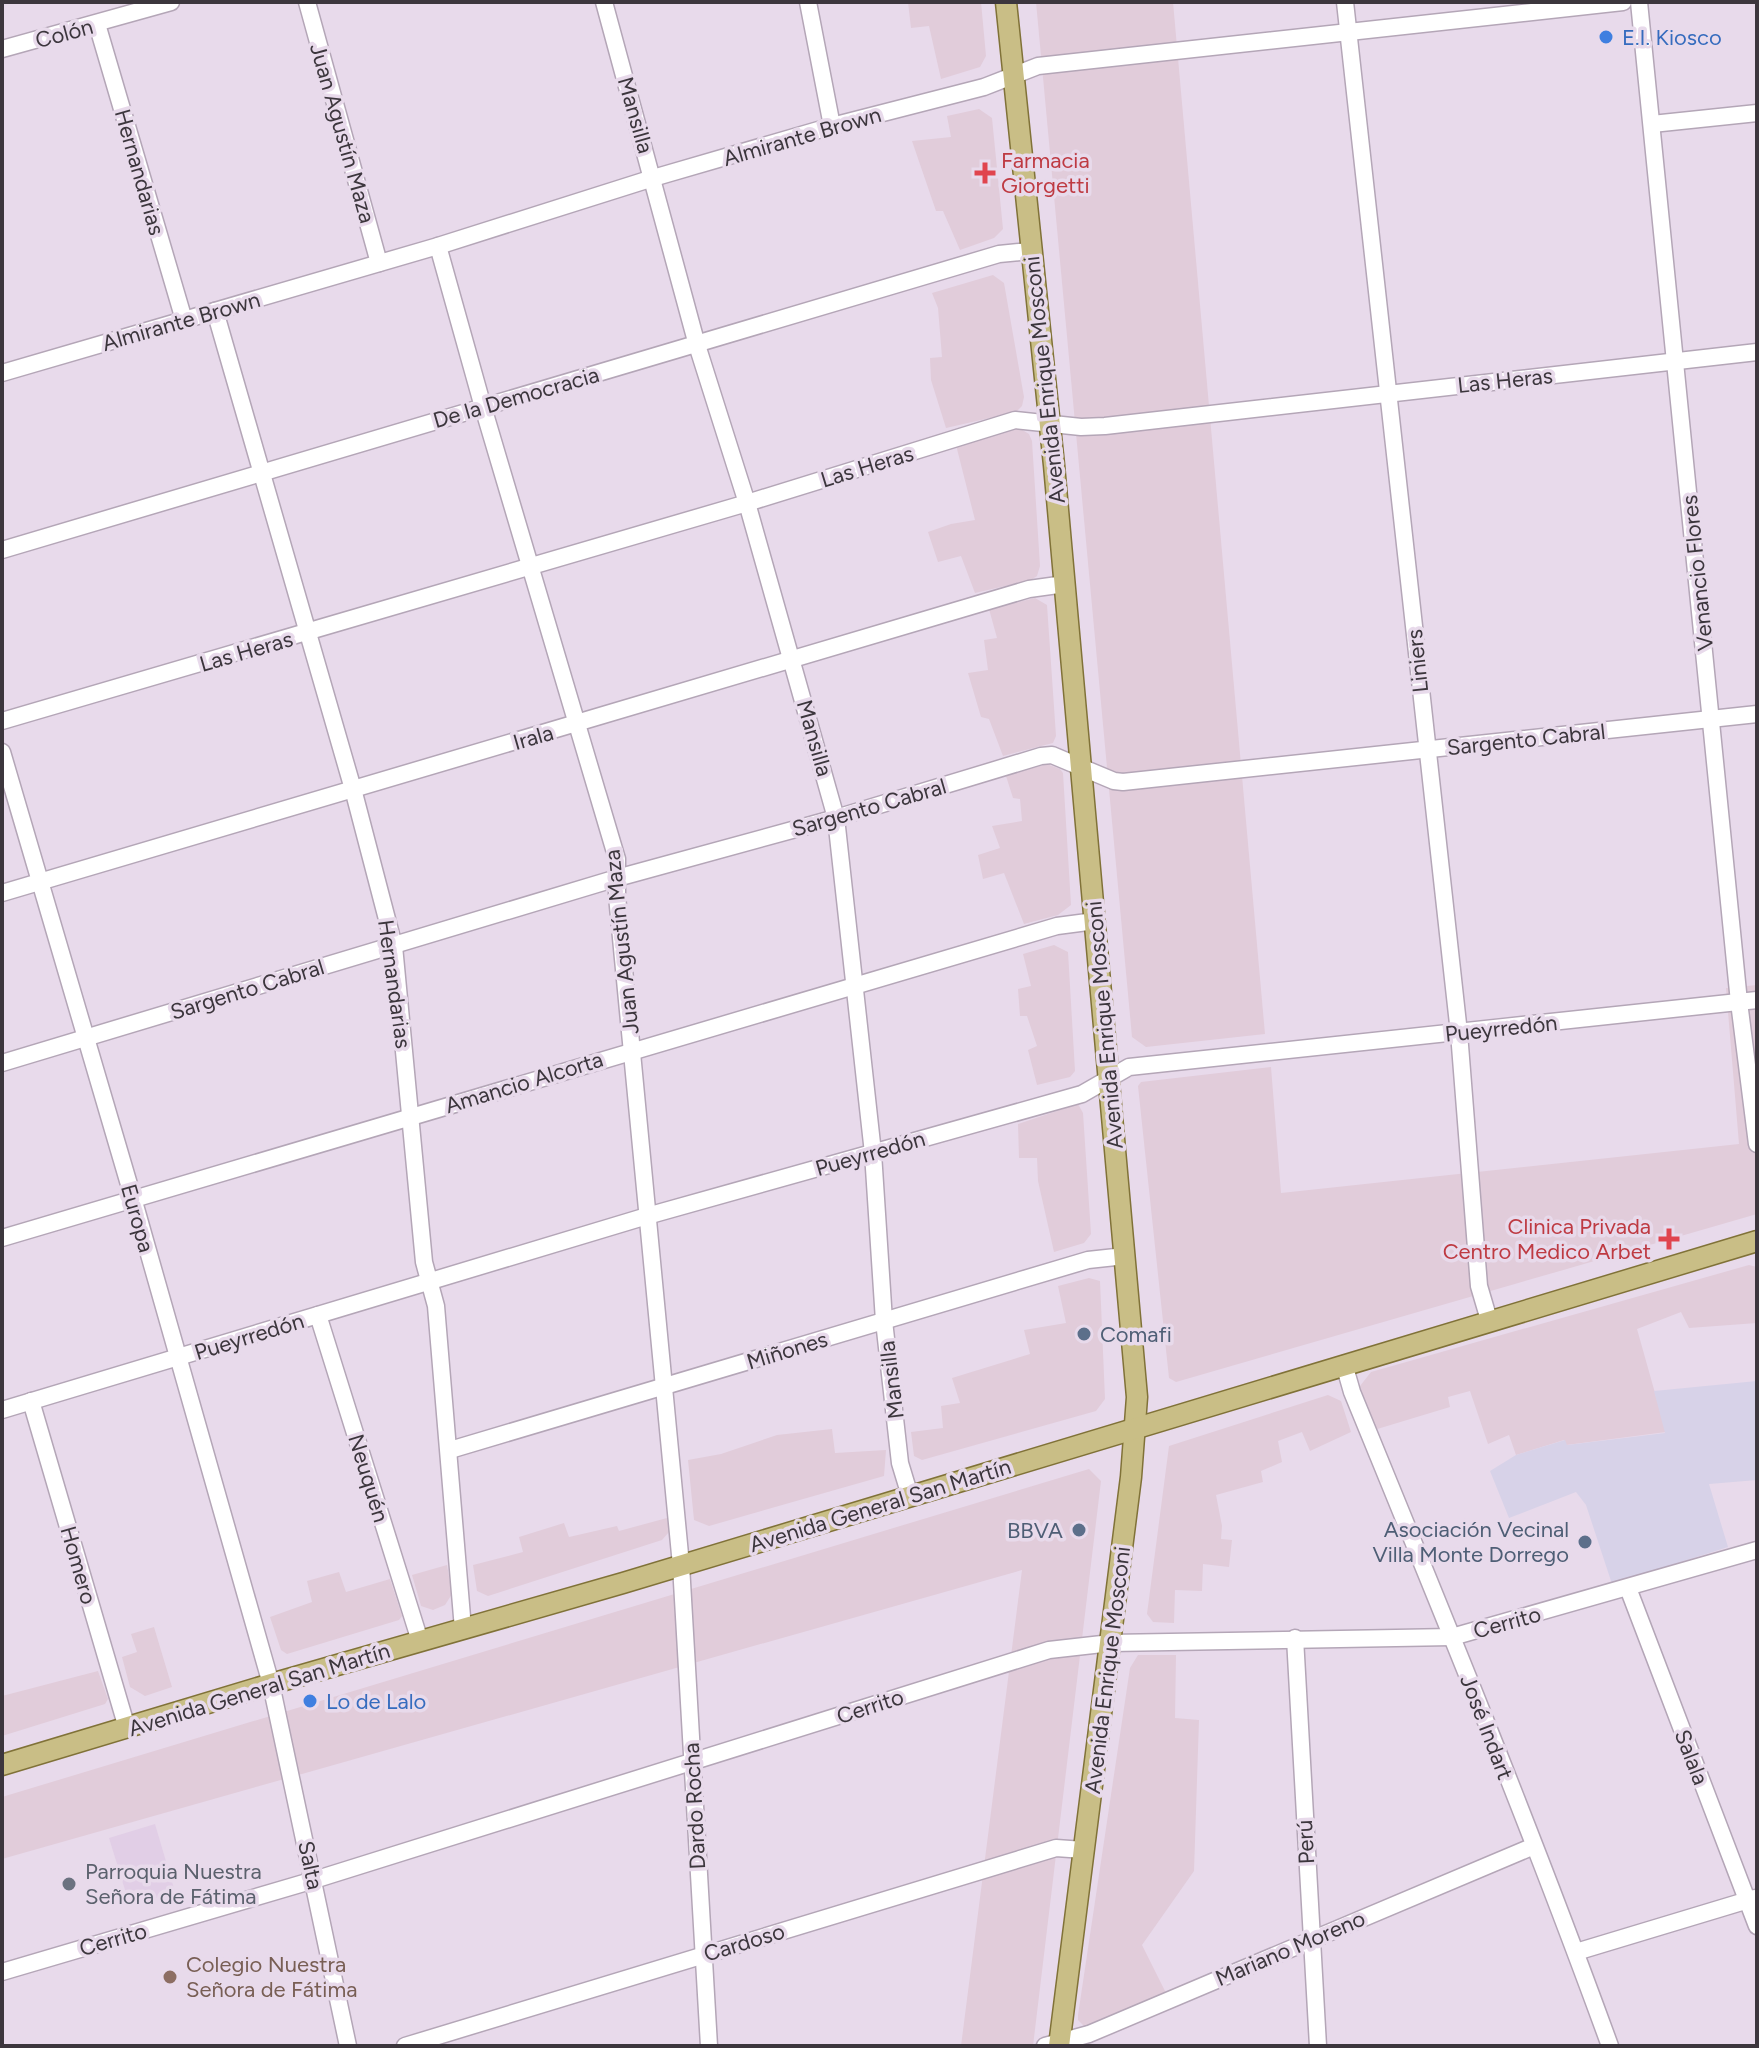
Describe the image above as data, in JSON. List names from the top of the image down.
{
  "streets": {
    "main road": ["Avenida Enrique Mosconi", "Avenida General San Martín"],
    "street": [
      "Colón",
      "Mansilla",
      "Juan Agustín Maza",
      "Almirante Brown",
      "Hernandarias",
      "Las Heras",
      "De la Democracia",
      "Venancio Flores",
      "Liniers",
      "Irala",
      "Sargento Cabral",
      "Pueyrredón",
      "Amancio Alcorta",
      "Europa",
      "Miñones",
      "Neuquén",
      "Homero",
      "Cerrito",
      "José Indart",
      "Salala",
      "Dardo Rocha",
      "Perú",
      "Salta",
      "Cardoso",
      "Mariano Moreno"
    ]
  },
  "crossings": [
    ["Colón", "Hernandarias"],
    ["Mansilla", "Almirante Brown"],
    ["Mansilla", "Las Heras"],
    ["Mansilla", "De la Democracia"],
    ["Mansilla", "Irala"],
    ["Mansilla", "Sargento Cabral"],
    ["Mansilla", "Pueyrredón"],
    ["Mansilla", "Amancio Alcorta"],
    ["Mansilla", "Miñones"],
    ["Mansilla", "Avenida General San Martín"],
    ["Juan Agustín Maza", "Almirante Brown"],
    ["Juan Agustín Maza", "Las Heras"],
    ["Juan Agustín Maza", "De la Democracia"],
    ["Juan Agustín Maza", "Irala"],
    ["Juan Agustín Maza", "Sargento Cabral"],
    ["Juan Agustín Maza", "Pueyrredón"],
    ["Juan Agustín Maza", "Amancio Alcorta"],
    ["Juan Agustín Maza", "Miñones"],
    ["Juan Agustín Maza", "Avenida General San Martín"],
    ["Juan Agustín Maza", "Dardo Rocha"],
    ["Almirante Brown", "Hernandarias"],
    ["Almirante Brown", "Avenida Enrique Mosconi"],
    ["Almirante Brown", "Liniers"],
    ["Hernandarias", "Las Heras"],
    ["Hernandarias", "De la Democracia"],
    ["Hernandarias", "Irala"],
    ["Hernandarias", "Sargento Cabral"],
    ["Hernandarias", "Pueyrredón"],
    ["Hernandarias", "Amancio Alcorta"],
    ["Hernandarias", "Miñones"],
    ["Hernandarias", "Avenida General San Martín"],
    ["Avenida Enrique Mosconi", "Las Heras"],
    ["Avenida Enrique Mosconi", "De la Democracia"],
    ["Avenida Enrique Mosconi", "Irala"],
    ["Avenida Enrique Mosconi", "Sargento Cabral"],
    ["Avenida Enrique Mosconi", "Pueyrredón"],
    ["Avenida Enrique Mosconi", "Amancio Alcorta"],
    ["Avenida Enrique Mosconi", "Miñones"],
    ["Avenida Enrique Mosconi", "Avenida General San Martín"],
    ["Avenida Enrique Mosconi", "Cerrito"],
    ["Avenida Enrique Mosconi", "Cardoso"],
    ["Avenida Enrique Mosconi", "Mariano Moreno"],
    ["Las Heras", "Venancio Flores"],
    ["Las Heras", "Liniers"],
    ["Venancio Flores", "Sargento Cabral"],
    ["Venancio Flores", "Pueyrredón"],
    ["Liniers", "Sargento Cabral"],
    ["Liniers", "Pueyrredón"],
    ["Liniers", "Avenida General San Martín"],
    ["Irala", "Europa"],
    ["Sargento Cabral", "Europa"],
    ["Pueyrredón", "Europa"],
    ["Pueyrredón", "Neuquén"],
    ["Pueyrredón", "Homero"],
    ["Amancio Alcorta", "Europa"],
    ["Europa", "Avenida General San Martín"],
    ["Europa", "Salta"],
    ["Neuquén", "Avenida General San Martín"],
    ["Avenida General San Martín", "Homero"],
    ["Avenida General San Martín", "José Indart"],
    ["Avenida General San Martín", "Dardo Rocha"],
    ["Avenida General San Martín", "Salta"],
    ["Cerrito", "José Indart"],
    ["Cerrito", "Salala"],
    ["Cerrito", "Dardo Rocha"],
    ["Cerrito", "Perú"],
    ["Cerrito", "Salta"],
    ["José Indart", "Mariano Moreno"],
    ["Dardo Rocha", "Cardoso"],
    ["Perú", "Mariano Moreno"]
  ],
  "places": {
    "other": [
      "E.I. Kiosco",
      "Comafi",
      "BBVA",
      "Asociación Vecinal Villa Monte Dorrego",
      "Lo de Lalo",
      "Parroquia Nuestra Señora de Fátima",
      "Colegio Nuestra Señora de Fátima"
    ],
    "health": ["Farmacia Giorgetti", "Clinica Privada Centro Medico Arbet"]
  }
}
